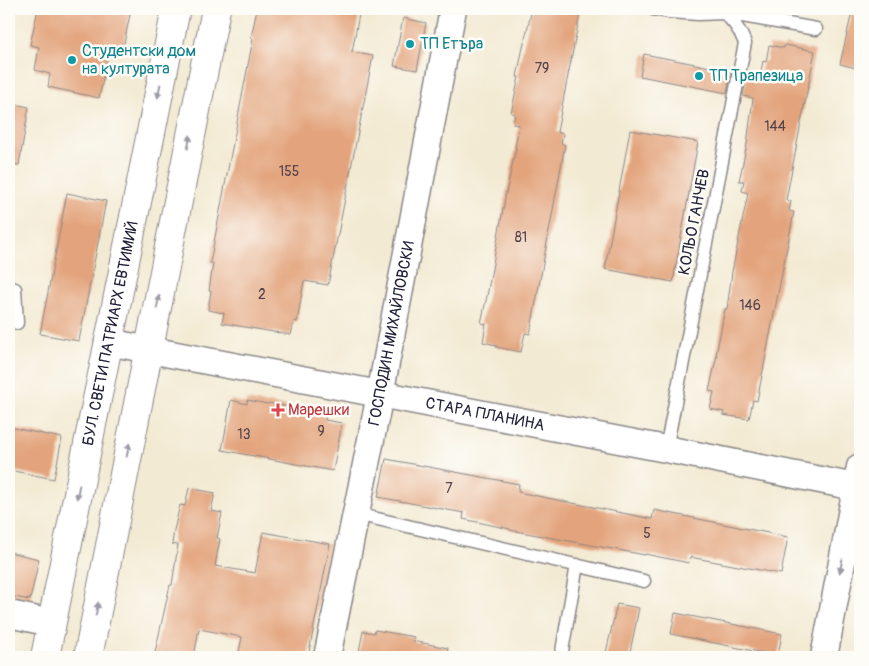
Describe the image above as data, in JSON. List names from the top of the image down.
{
  "streets": {
    "main road": ["БУЛ. СВЕТИ ПАТРИАРХ ЕВТИМИЙ"],
    "street": ["ГОСПОДИН МИХАЙЛОВСКИ", "СТАРА ПЛАНИНА"],
    "lane": ["КОЛЬО ГАНЧЕВ"]
  },
  "crossings": [
    ["КОЛЬО ГАНЧЕВ", "СТАРА ПЛАНИНА"],
    ["БУЛ. СВЕТИ ПАТРИАРХ ЕВТИМИЙ", "СТАРА ПЛАНИНА"],
    ["ГОСПОДИН МИХАЙЛОВСКИ", "СТАРА ПЛАНИНА"]
  ],
  "places": {
    "other": ["ТП Етъра", "Студентски дом на културата", "ТП Трапезица"],
    "health": ["Марешки"]
  },
  "house_numbers": [
    "79",
    "144",
    "155",
    "81",
    "2",
    "146",
    "9",
    "13",
    "7",
    "5"
  ]
}
